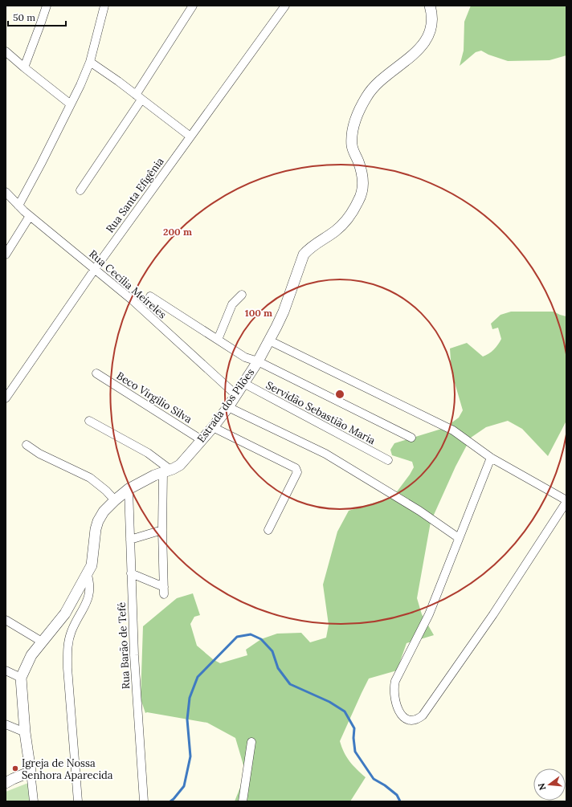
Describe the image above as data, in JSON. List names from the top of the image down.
{
  "streets": {
    "street": [
      "Rua Santa Efigênia",
      "Rua Cecilia Meireles",
      "Beco Virgilio Silva",
      "Estrada dos Pilões",
      "Servidão Sebastião Maria",
      "Rua Barão de Tefé"
    ]
  },
  "crossings": [
    ["Rua Santa Efigênia", "Rua Cecilia Meireles"],
    ["Rua Cecilia Meireles", "Estrada dos Pilões"],
    ["Beco Virgilio Silva", "Estrada dos Pilões"],
    ["Estrada dos Pilões", "Servidão Sebastião Maria"],
    ["Estrada dos Pilões", "Rua Barão de Tefé"]
  ],
  "places": ["Igreja de Nossa Senhora Aparecida"],
  "scale_bar": "50 m",
  "north": "left",
  "rings": ["200 m", "100 m"]
}
